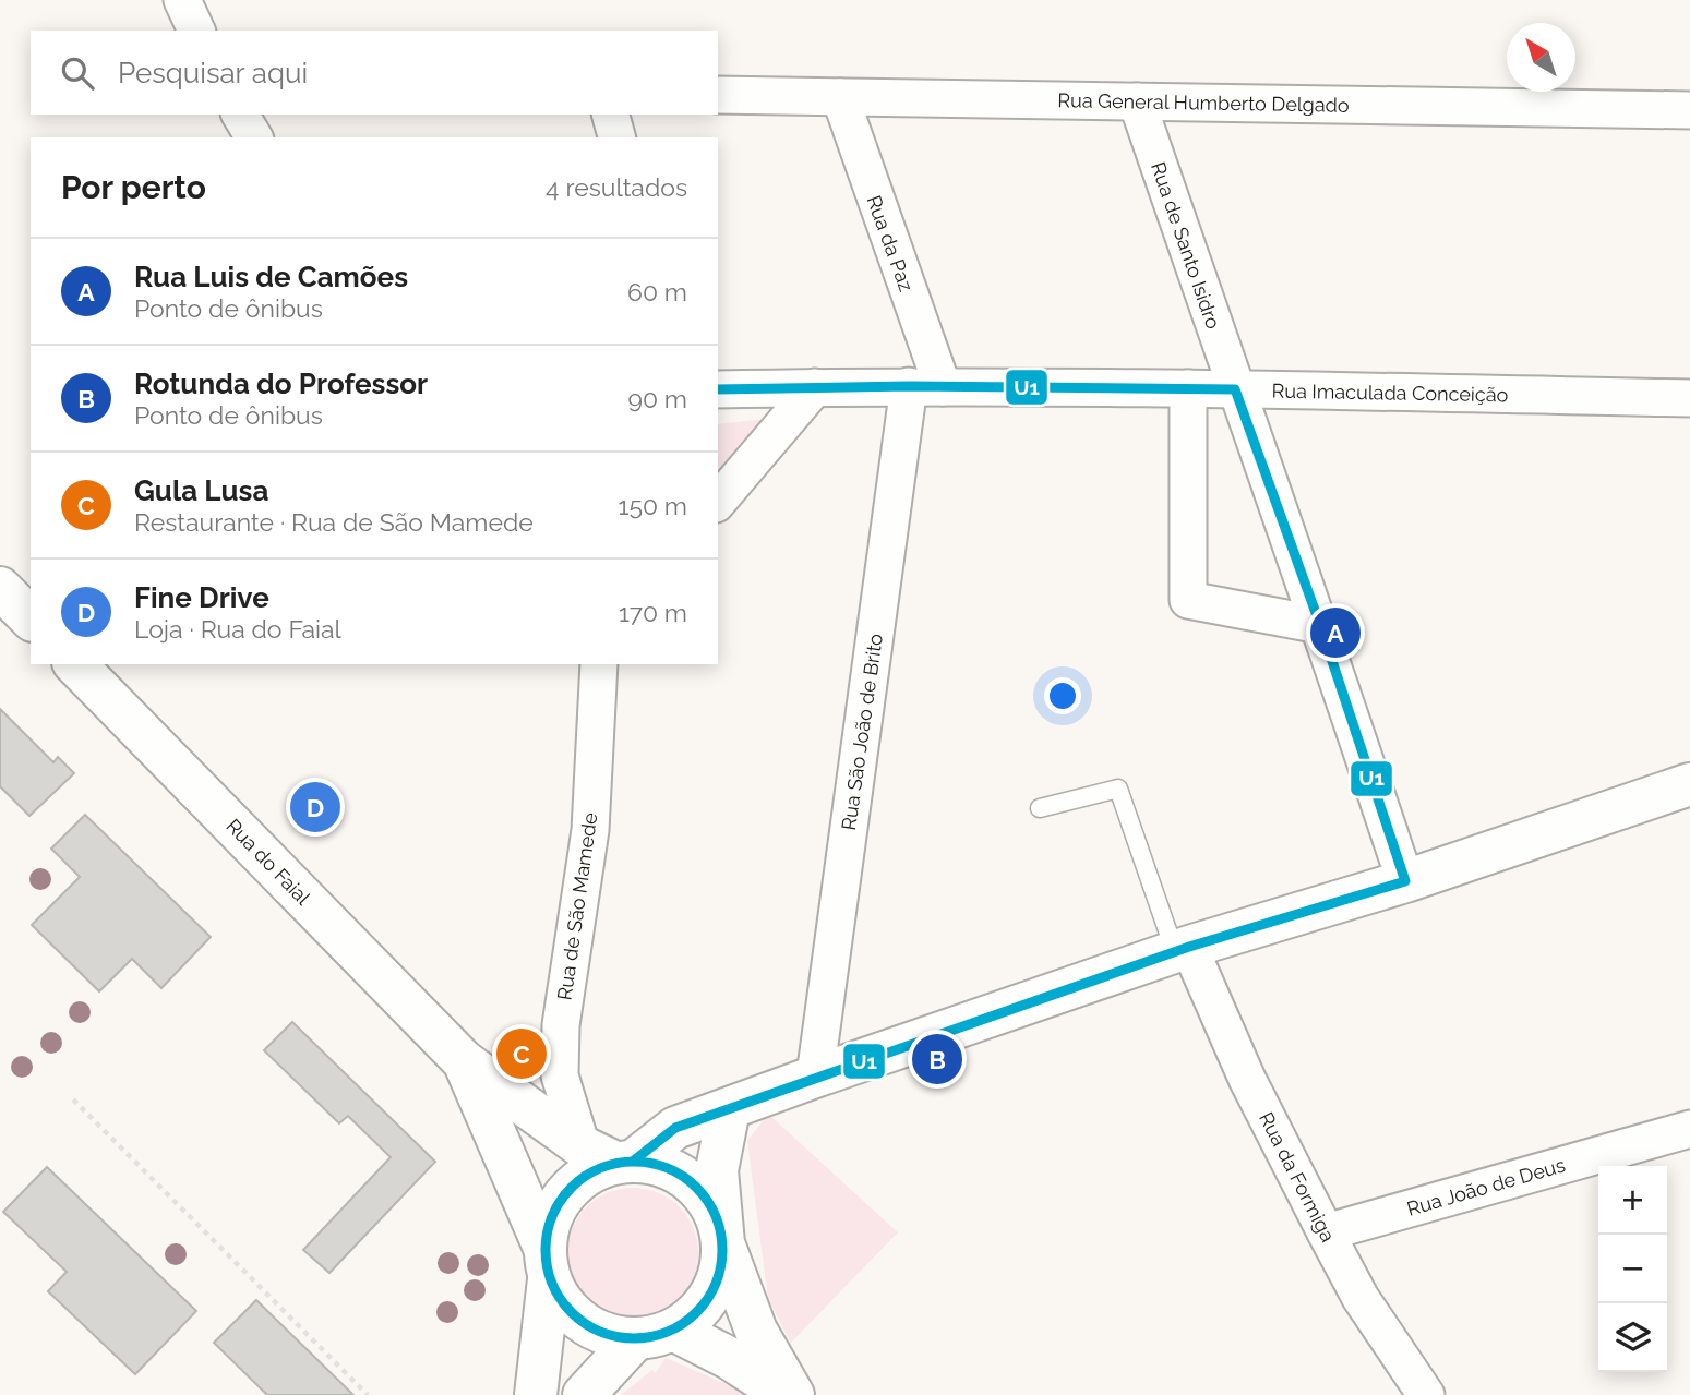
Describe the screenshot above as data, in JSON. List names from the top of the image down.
{
  "streets": {
    "main road": ["Rua do Faial"],
    "street": [
      "Rua General Humberto Delgado",
      "Rua da Paz",
      "Rua de Santo Isidro",
      "Rua Imaculada Conceição",
      "Rua São João de Brito",
      "Rua de São Mamede",
      "Rua da Formiga",
      "Rua João de Deus"
    ]
  },
  "crossings": [
    ["Rua General Humberto Delgado", "Rua da Paz"],
    ["Rua General Humberto Delgado", "Rua de Santo Isidro"],
    ["Rua da Paz", "Rua Imaculada Conceição"],
    ["Rua da Paz", "Rua São João de Brito"],
    ["Rua de Santo Isidro", "Rua Imaculada Conceição"],
    ["Rua Imaculada Conceição", "Rua São João de Brito"],
    ["Rua da Formiga", "Rua João de Deus"]
  ],
  "lines": ["transit line U1"],
  "north": "top left",
  "page": {
    "search": "Pesquisar aqui",
    "heading": ["Por perto", "4 resultados"],
    "list": [
      {
        "mark": "A",
        "name": "Rua Luis de Camões",
        "note": "Ponto de ônibus",
        "value": "60 m"
      },
      {
        "mark": "B",
        "name": "Rotunda do Professor",
        "note": "Ponto de ônibus",
        "value": "90 m"
      },
      {
        "mark": "C",
        "name": "Gula Lusa",
        "note": "Restaurante · Rua de São Mamede",
        "value": "150 m"
      },
      {
        "mark": "D",
        "name": "Fine Drive",
        "note": "Loja · Rua do Faial",
        "value": "170 m"
      }
    ],
    "pins": [
      "A",
      "D",
      "C",
      "B"
    ],
    "map_buttons": ["+", "−"]
  }
}
